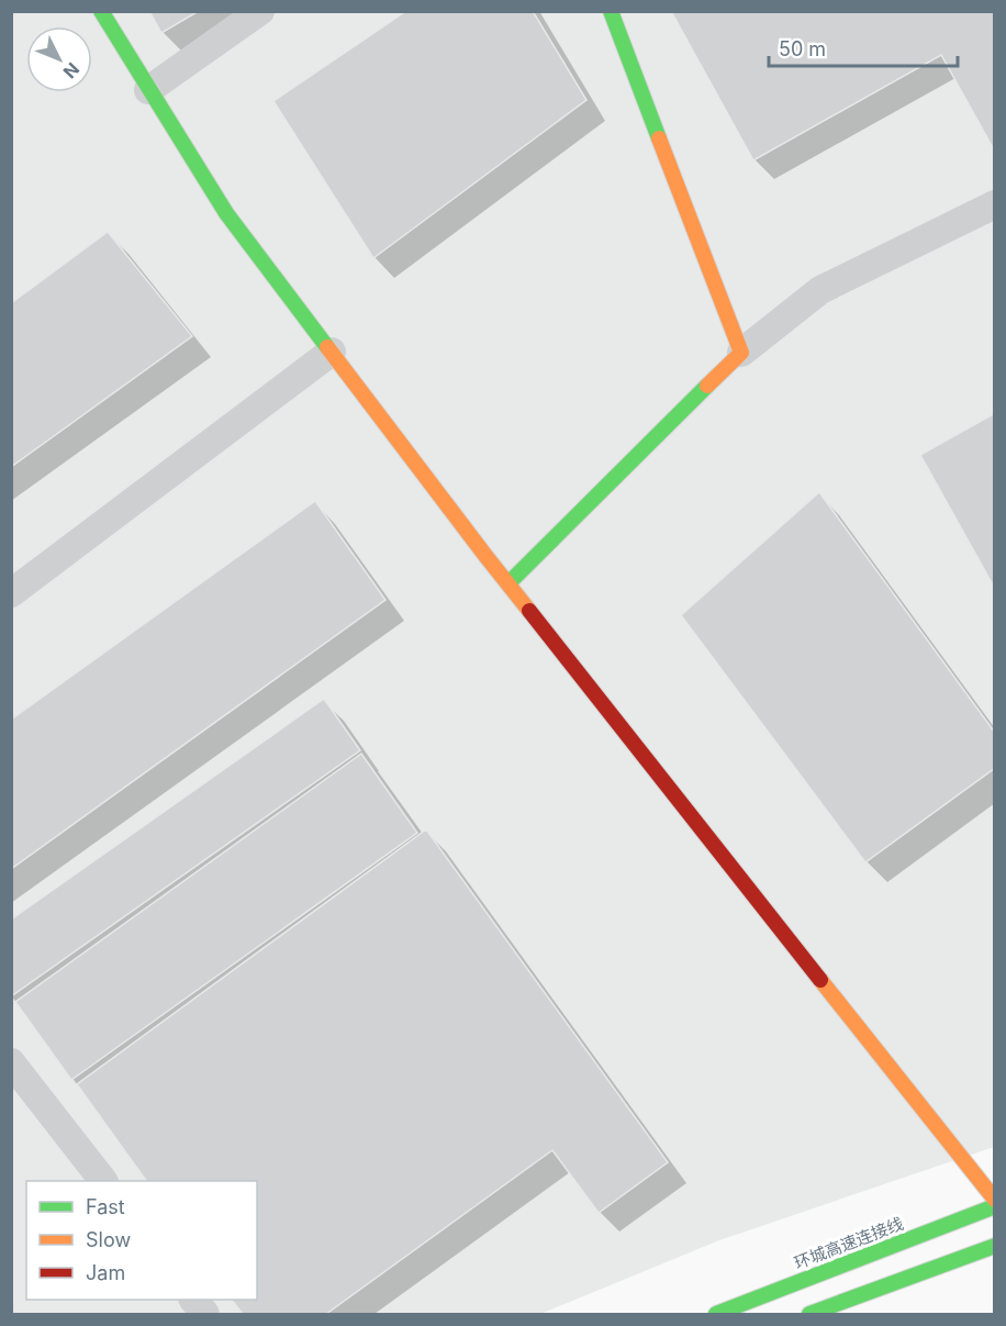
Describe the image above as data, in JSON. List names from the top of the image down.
{
  "streets": {
    "street": ["环城高速连接线"]
  },
  "legend": ["Fast", "Slow", "Jam"],
  "scale_bar": "50 m",
  "north": "bottom right"
}
